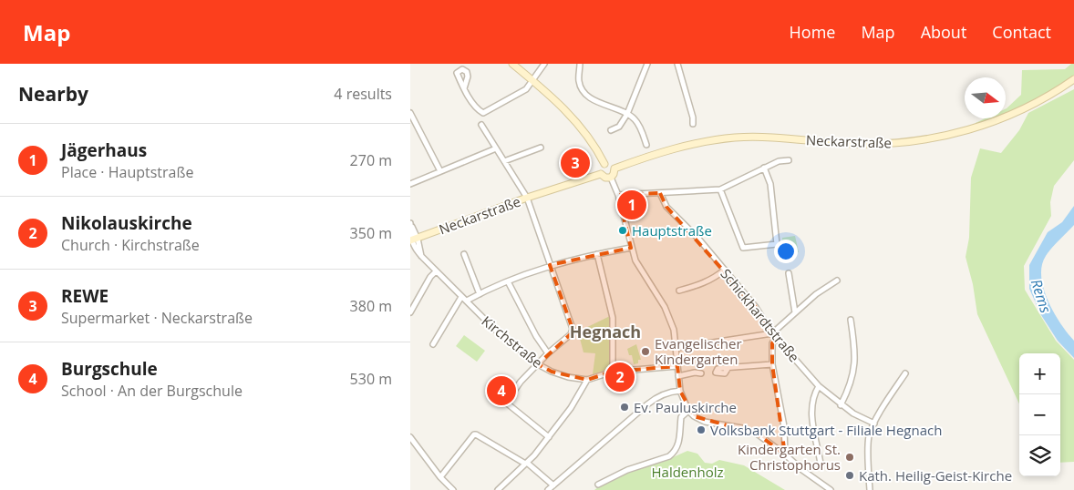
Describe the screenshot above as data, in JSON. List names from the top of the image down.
{
  "streets": {
    "main road": ["Neckarstraße"],
    "street": ["Schickhardtstraße", "Kirchstraße"]
  },
  "crossings": [
    ["Neckarstraße", "Kirchstraße"]
  ],
  "districts": ["Hegnach"],
  "water": ["Rems"],
  "parks": ["Haldenholz"],
  "places": [
    "Hauptstraße",
    "Evangelischer Kindergarten",
    "Ev. Pauluskirche",
    "Volksbank Stuttgart - Filiale Hegnach",
    "Kindergarten St. Christophorus",
    "Kath. Heilig-Geist-Kirche"
  ],
  "north": "right",
  "page": {
    "header": "Map",
    "nav": [
      "Home",
      "Map",
      "About",
      "Contact"
    ],
    "heading": ["Nearby", "4 results"],
    "list": [
      {
        "mark": "1",
        "name": "Jägerhaus",
        "note": "Place · Hauptstraße",
        "value": "270 m"
      },
      {
        "mark": "2",
        "name": "Nikolauskirche",
        "note": "Church · Kirchstraße",
        "value": "350 m"
      },
      {
        "mark": "3",
        "name": "REWE",
        "note": "Supermarket · Neckarstraße",
        "value": "380 m"
      },
      {
        "mark": "4",
        "name": "Burgschule",
        "note": "School · An der Burgschule",
        "value": "530 m"
      }
    ],
    "pins": [
      "3",
      "1",
      "2",
      "4"
    ],
    "map_buttons": ["+", "−"]
  }
}
